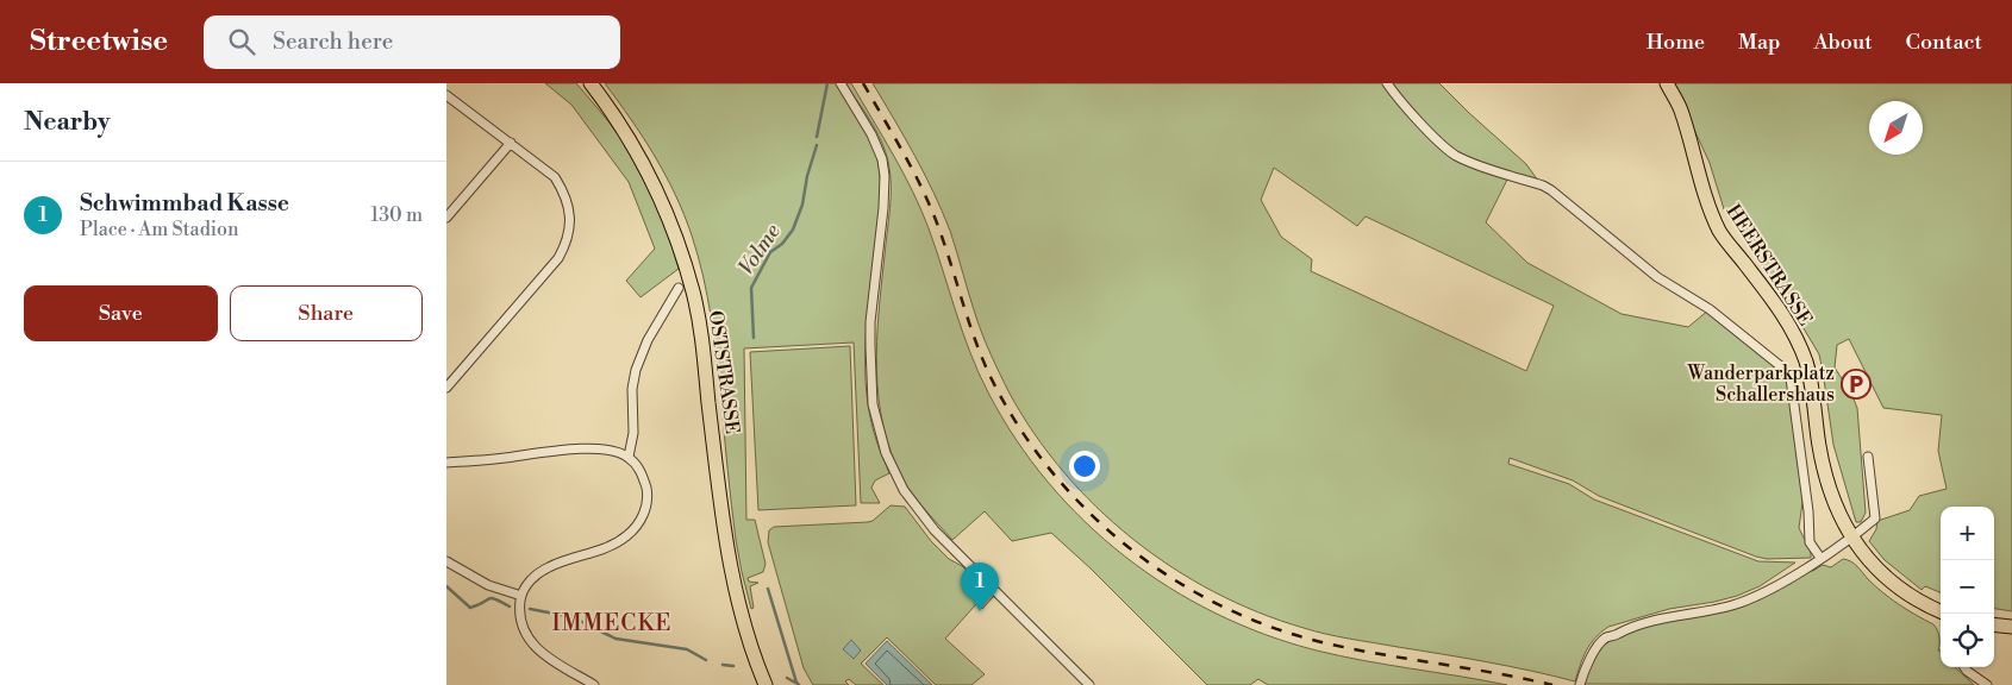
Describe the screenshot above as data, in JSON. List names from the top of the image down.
{
  "streets": {
    "main road": ["HEERSTRASSE", "OSTSTRASSE"]
  },
  "districts": ["IMMECKE"],
  "water": ["Volme"],
  "places": {
    "parking": ["Wanderparkplatz Schallershaus"]
  },
  "north": "bottom left",
  "page": {
    "header": "Streetwise",
    "search": "Search here",
    "nav": [
      "Home",
      "Map",
      "About",
      "Contact"
    ],
    "heading": "Nearby",
    "list": [
      {
        "mark": "1",
        "name": "Schwimmbad Kasse",
        "note": "Place · Am Stadion",
        "value": "130 m"
      }
    ],
    "buttons": ["Save", "Share"],
    "map_buttons": ["+", "−"],
    "pins": "1"
  }
}
